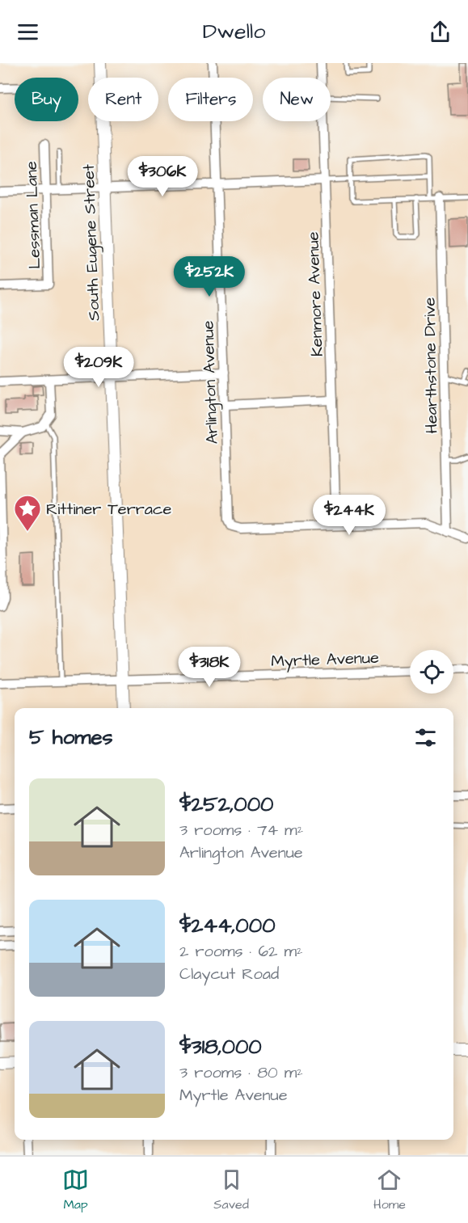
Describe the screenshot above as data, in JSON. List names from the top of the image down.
{
  "streets": {
    "street": [
      "Lessman Lane",
      "South Eugene Street",
      "Kenmore Avenue",
      "Hearthstone Drive",
      "Arlington Avenue",
      "Myrtle Avenue"
    ]
  },
  "crossings": [
    ["South Eugene Street", "Myrtle Avenue"],
    ["Kenmore Avenue", "Arlington Avenue"]
  ],
  "places": {
    "place": ["Rittiner Terrace"]
  },
  "page": {
    "header": "Dwello",
    "chip": [
      "Buy",
      "Rent",
      "Filters",
      "New"
    ],
    "price": [
      "$306K",
      "$252K",
      "$209K",
      "$244K",
      "$318K"
    ],
    "heading": "5 homes",
    "list": [
      {
        "name": "$252,000",
        "note": "3 rooms · 74 m² · Arlington Avenue"
      },
      {
        "name": "$244,000",
        "note": "2 rooms · 62 m² · Claycut Road"
      },
      {
        "name": "$318,000",
        "note": "3 rooms · 80 m² · Myrtle Avenue"
      }
    ],
    "tabs": ["Map", "Saved", "Home"]
  }
}
